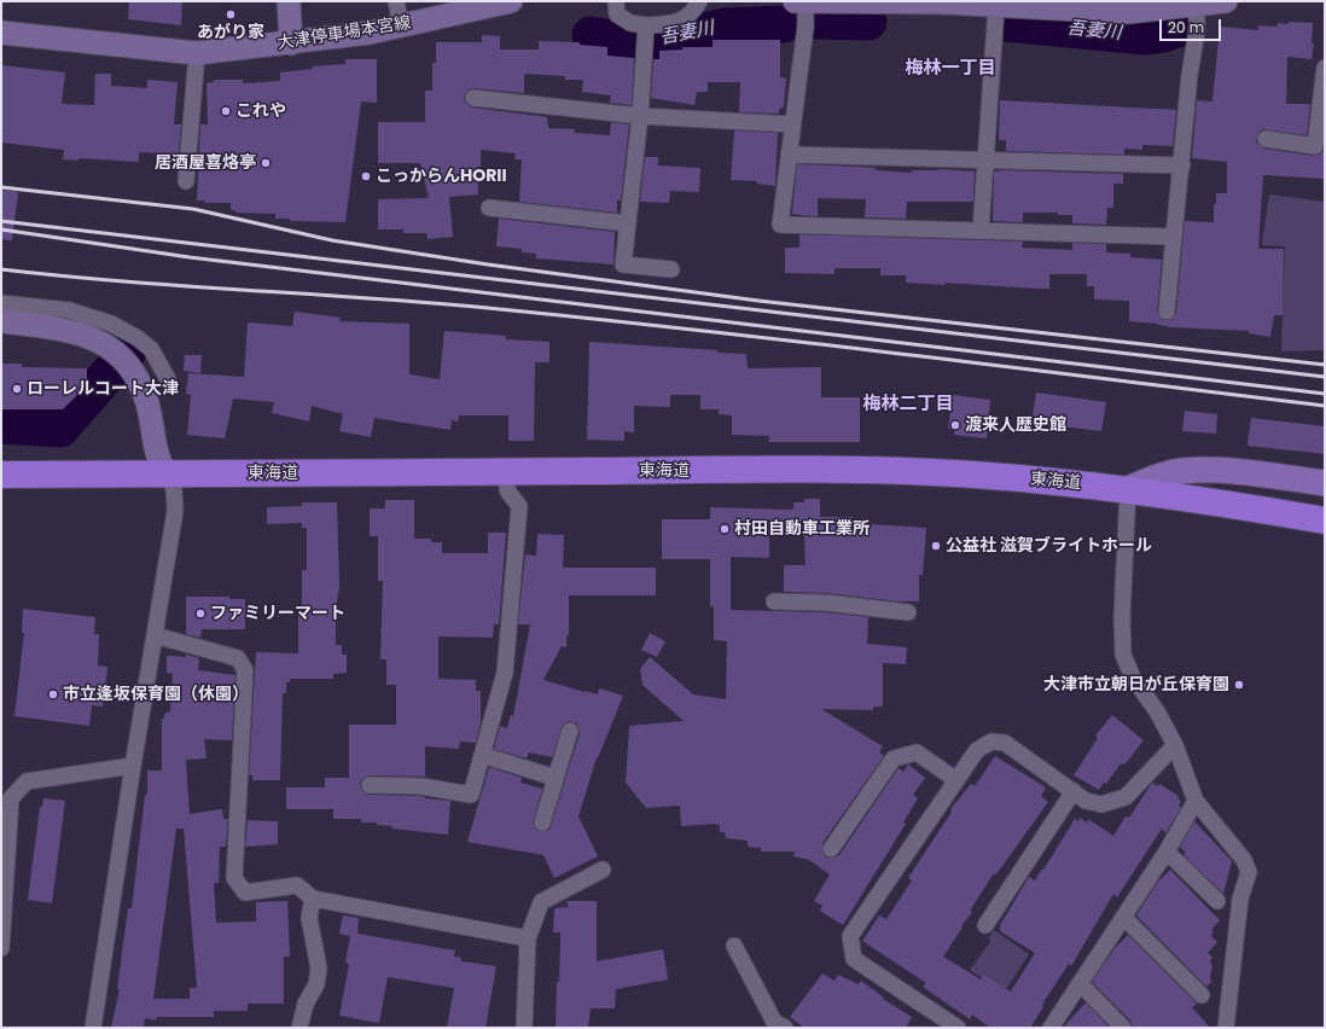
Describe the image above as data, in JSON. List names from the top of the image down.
{
  "streets": {
    "highway": ["東海道"],
    "street": ["大津停車場本宮線"]
  },
  "districts": ["梅林一丁目", "梅林二丁目"],
  "water": ["吾妻川"],
  "places": [
    "あがり家",
    "これや",
    "居酒屋喜烙亭",
    "こっからんHORII",
    "ローレルコート大津",
    "渡来人歴史館",
    "村田自動車工業所",
    "公益社 滋賀ブライトホール",
    "ファミリーマート",
    "大津市立朝日が丘保育園",
    "市立逢坂保育園（休園）"
  ],
  "scale_bar": "20 m"
}
